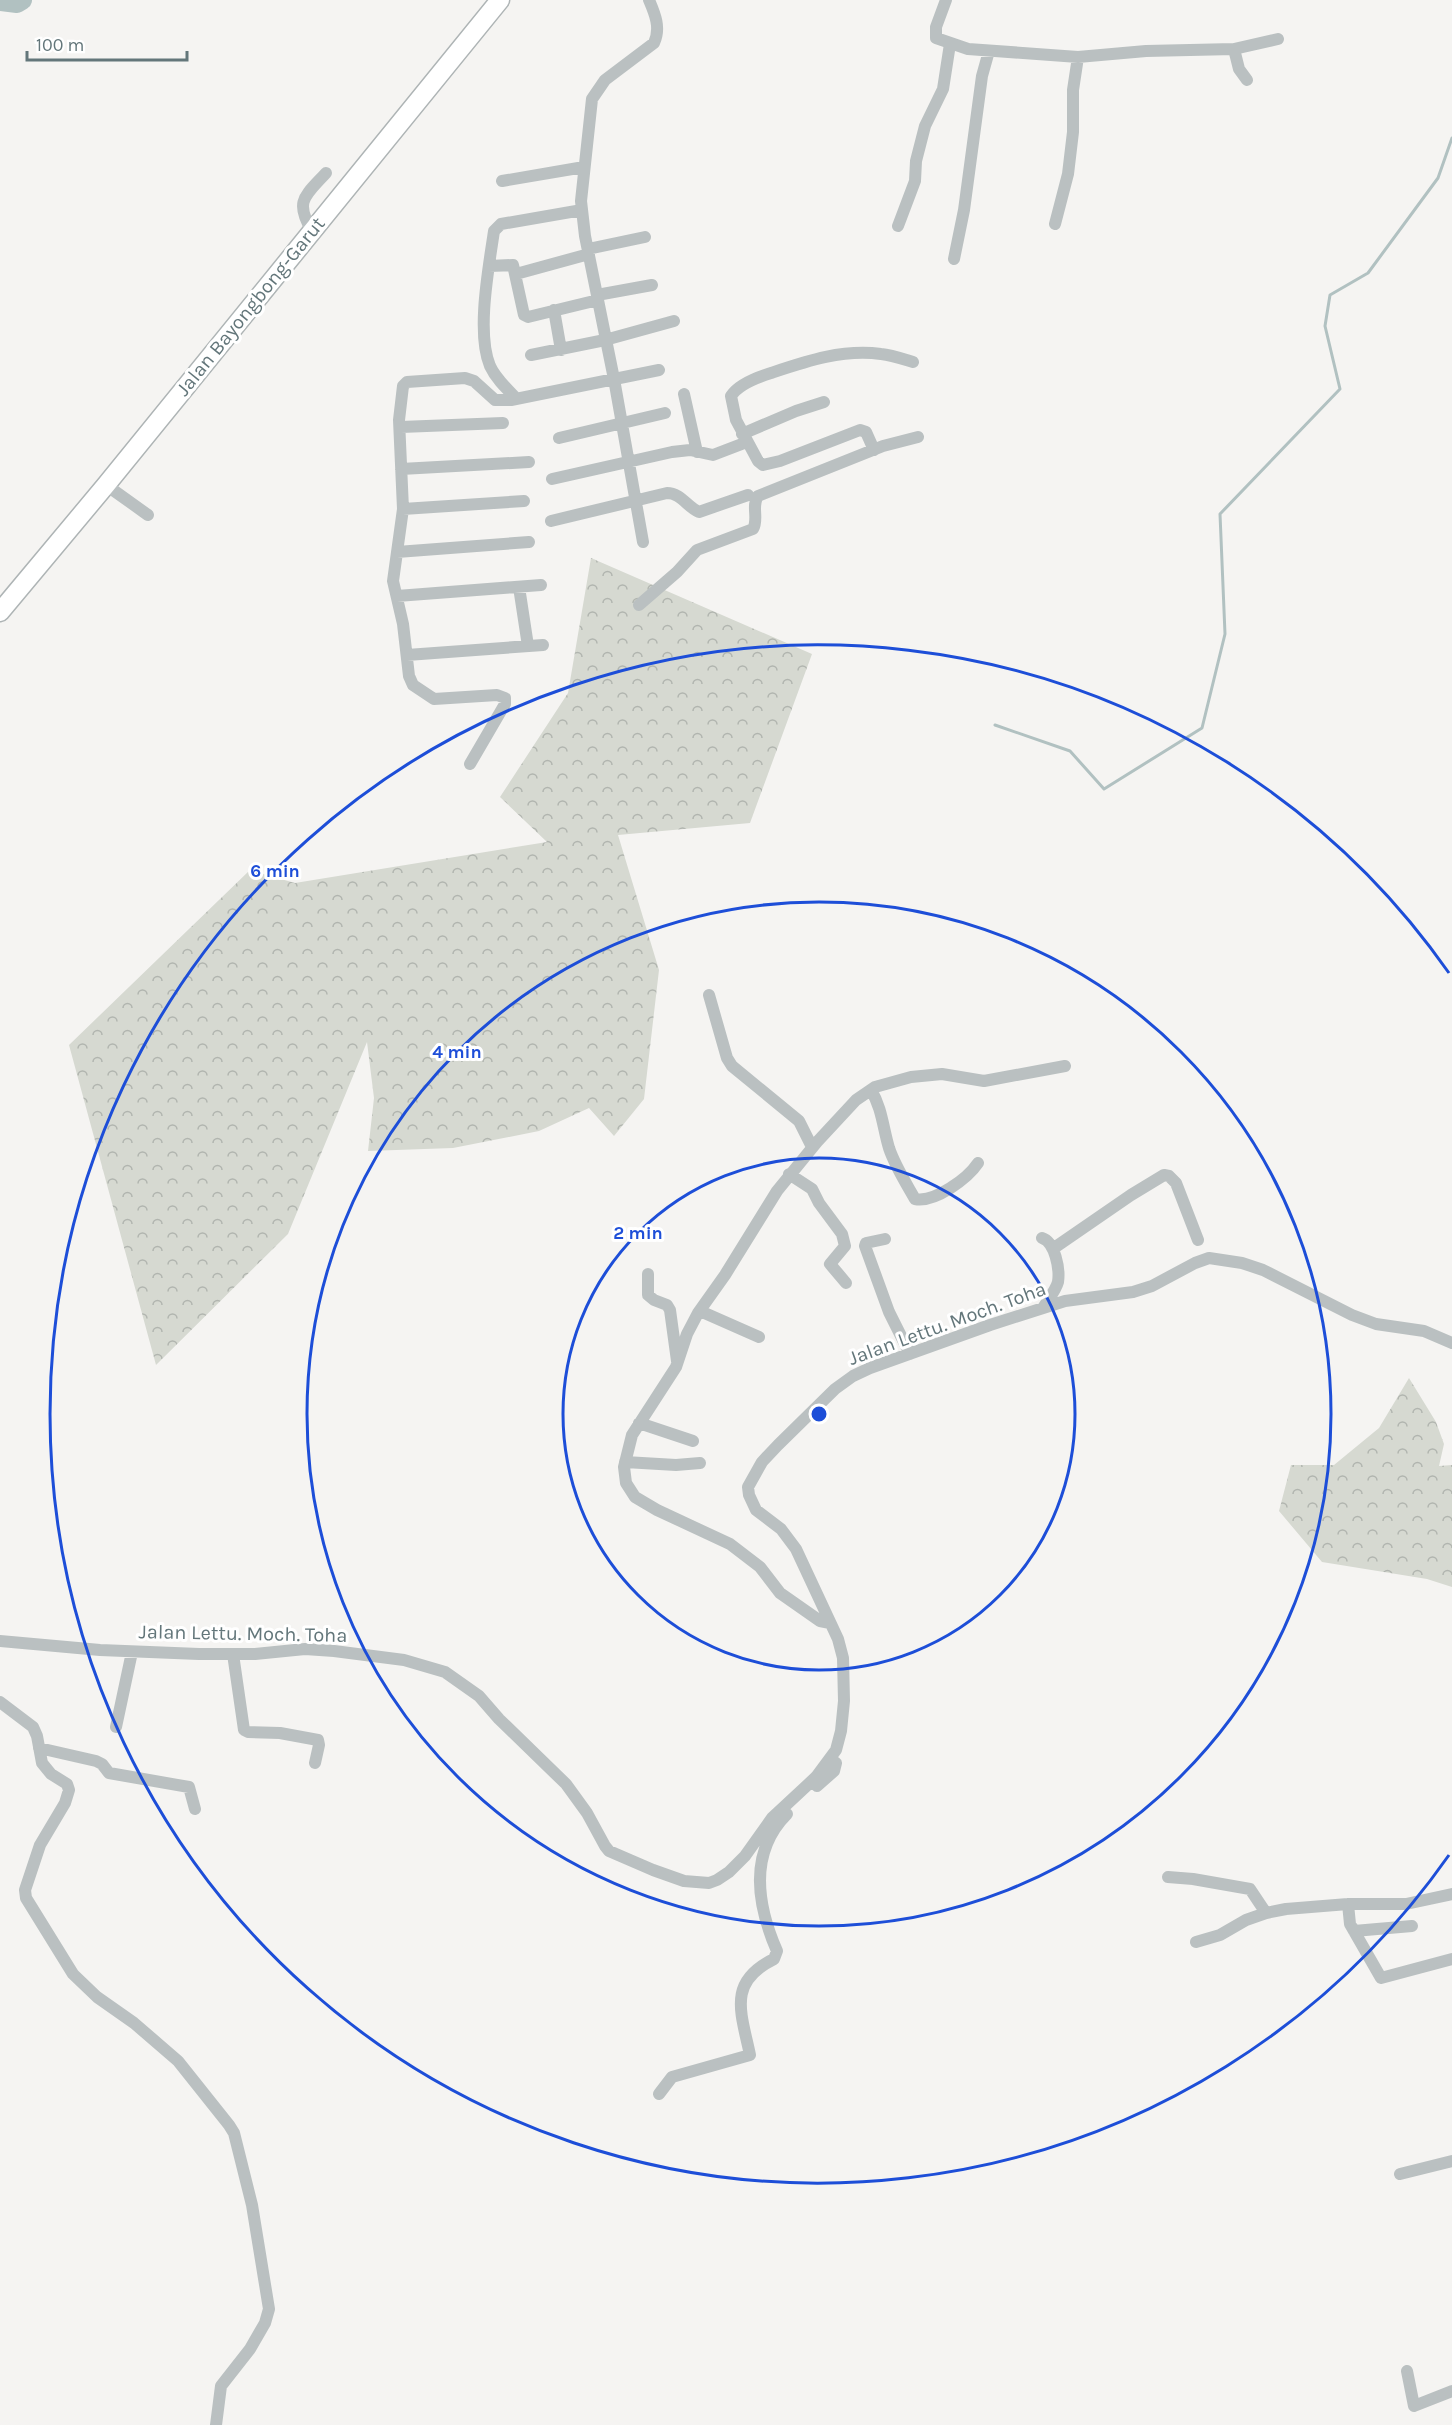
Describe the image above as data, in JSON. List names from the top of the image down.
{
  "streets": {
    "main road": ["Jalan Bayongbong-Garut"],
    "street": ["Jalan Lettu. Moch. Toha"]
  },
  "scale_bar": "100 m",
  "rings": ["6 min", "4 min", "2 min"]
}
